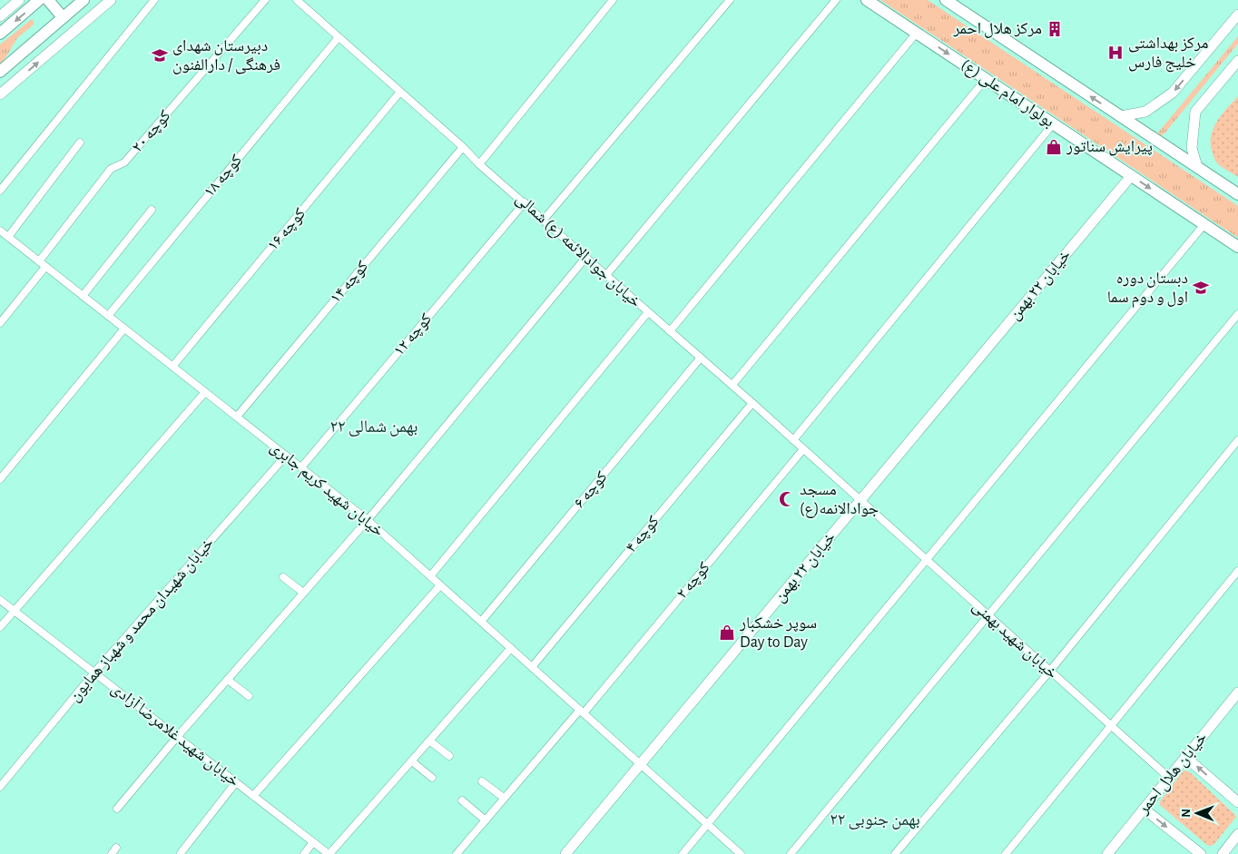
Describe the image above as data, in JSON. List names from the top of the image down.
{
  "streets": {
    "main road": ["بولوار امام علی (ع)"],
    "street": [
      "کوچه ۲۰",
      "کوچه ۱۸",
      "کوچه ۱۶",
      "خیابان جوادالائمه (ع) شمالی",
      "کوچه ۱۴",
      "خیابان ۲۲ بهمن",
      "کوچه ۱۲",
      "خیابان شهید کریم جابری",
      "کوچه ۶",
      "کوچه ۴",
      "کوچه ۲",
      "خیابان شهیدان محمد و شهباز همایون",
      "خیابان شهید بهمنی",
      "خیابان شهید غلامرضا آزادی",
      "خیابان هلال احمر"
    ]
  },
  "crossings": [
    ["بولوار امام علی (ع)", "خیابان ۲۲ بهمن"],
    ["کوچه ۲۰", "خیابان شهید کریم جابری"],
    ["کوچه ۱۸", "خیابان جوادالائمه (ع) شمالی"],
    ["کوچه ۱۸", "خیابان شهید کریم جابری"],
    ["کوچه ۱۶", "خیابان جوادالائمه (ع) شمالی"],
    ["کوچه ۱۶", "خیابان شهید کریم جابری"],
    ["خیابان جوادالائمه (ع) شمالی", "کوچه ۱۴"],
    ["خیابان جوادالائمه (ع) شمالی", "خیابان ۲۲ بهمن"],
    ["خیابان جوادالائمه (ع) شمالی", "کوچه ۱۲"],
    ["خیابان جوادالائمه (ع) شمالی", "کوچه ۶"],
    ["خیابان جوادالائمه (ع) شمالی", "کوچه ۴"],
    ["خیابان جوادالائمه (ع) شمالی", "کوچه ۲"],
    ["خیابان جوادالائمه (ع) شمالی", "خیابان شهید بهمنی"],
    ["کوچه ۱۴", "خیابان شهید کریم جابری"],
    ["خیابان ۲۲ بهمن", "خیابان شهید کریم جابری"],
    ["خیابان ۲۲ بهمن", "خیابان شهید بهمنی"],
    ["کوچه ۱۲", "خیابان شهید کریم جابری"],
    ["خیابان شهید کریم جابری", "کوچه ۶"],
    ["خیابان شهید کریم جابری", "کوچه ۴"],
    ["خیابان شهید کریم جابری", "کوچه ۲"],
    ["خیابان شهید کریم جابری", "خیابان شهیدان محمد و شهباز همایون"],
    ["خیابان شهیدان محمد و شهباز همایون", "خیابان شهید غلامرضا آزادی"],
    ["خیابان شهید بهمنی", "خیابان هلال احمر"]
  ],
  "districts": ["۲۲ بهمن شمالی", "۲۲ بهمن جنوبی"],
  "places": {
    "building": ["مرکز هلال احمر"],
    "hospital": ["مرکز بهداشتی خلیج فارس"],
    "school or university": ["دبیرستان شهدای فرهنگی / دارالفنون", "دبستان دوره اول و دوم سما"],
    "shop": ["پیرایش سناتور", "سوپر خشکبار Day to Day"],
    "mosque": ["مسجد جوادالانمه(ع)"]
  },
  "north": "left"
}
